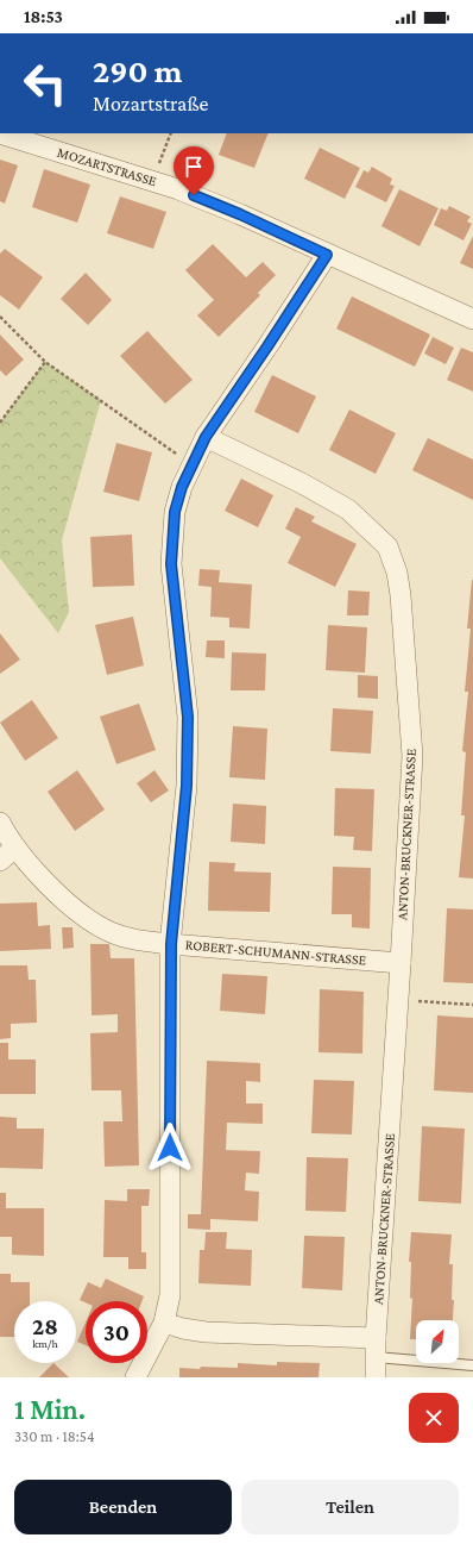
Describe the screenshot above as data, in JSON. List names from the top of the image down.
{
  "streets": {
    "street": ["MOZARTSTRASSE", "ANTON-BRUCKNER-STRASSE", "ROBERT-SCHUMANN-STRASSE"]
  },
  "crossings": [
    ["ANTON-BRUCKNER-STRASSE", "ROBERT-SCHUMANN-STRASSE"]
  ],
  "north": "top right",
  "page": {
    "status": "18:53",
    "turn": ["290 m", "Mozartstraße"],
    "speed": "28 km/h",
    "limit": "30",
    "heading": ["1 Min.", "330 m · 18:54"],
    "buttons": ["Beenden", "Teilen"]
  }
}
